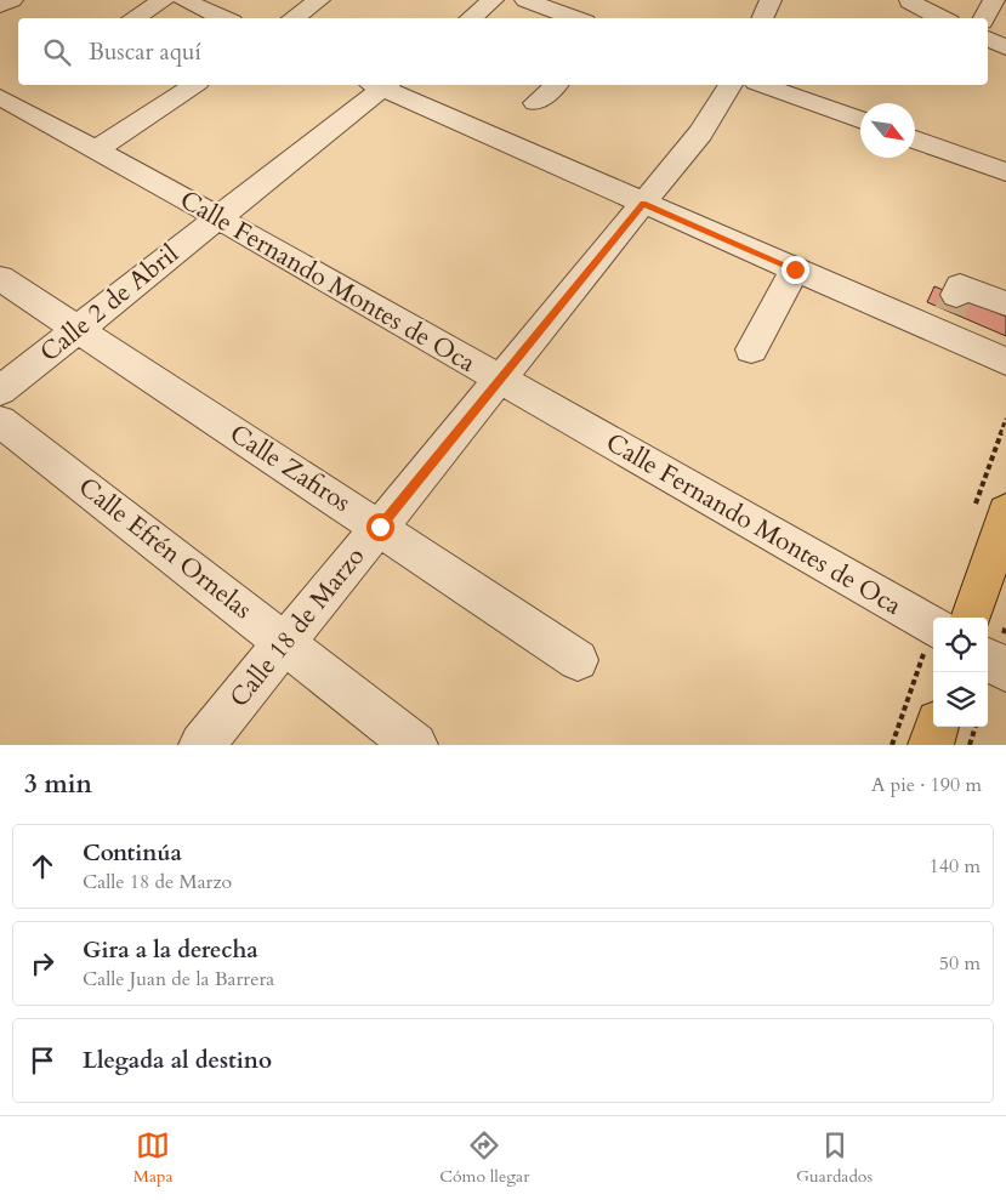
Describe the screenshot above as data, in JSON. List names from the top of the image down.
{
  "streets": {
    "street": [
      "Calle Fernando Montes de Oca",
      "Calle 2 de Abril",
      "Calle Zafiros",
      "Calle Efrén Ornelas",
      "Calle 18 de Marzo"
    ]
  },
  "crossings": [
    ["Calle Fernando Montes de Oca", "Calle 2 de Abril"],
    ["Calle Fernando Montes de Oca", "Calle 18 de Marzo"],
    ["Calle 2 de Abril", "Calle Zafiros"],
    ["Calle Zafiros", "Calle 18 de Marzo"],
    ["Calle Efrén Ornelas", "Calle 18 de Marzo"]
  ],
  "north": "bottom right",
  "page": {
    "search": "Buscar aquí",
    "heading": ["3 min", "A pie · 190 m"],
    "list": [
      ["Continúa", "Calle 18 de Marzo", "140 m"],
      ["Gira a la derecha", "Calle Juan de la Barrera", "50 m"],
      "Llegada al destino"
    ],
    "nav": ["Mapa", "Cómo llegar", "Guardados"]
  }
}
